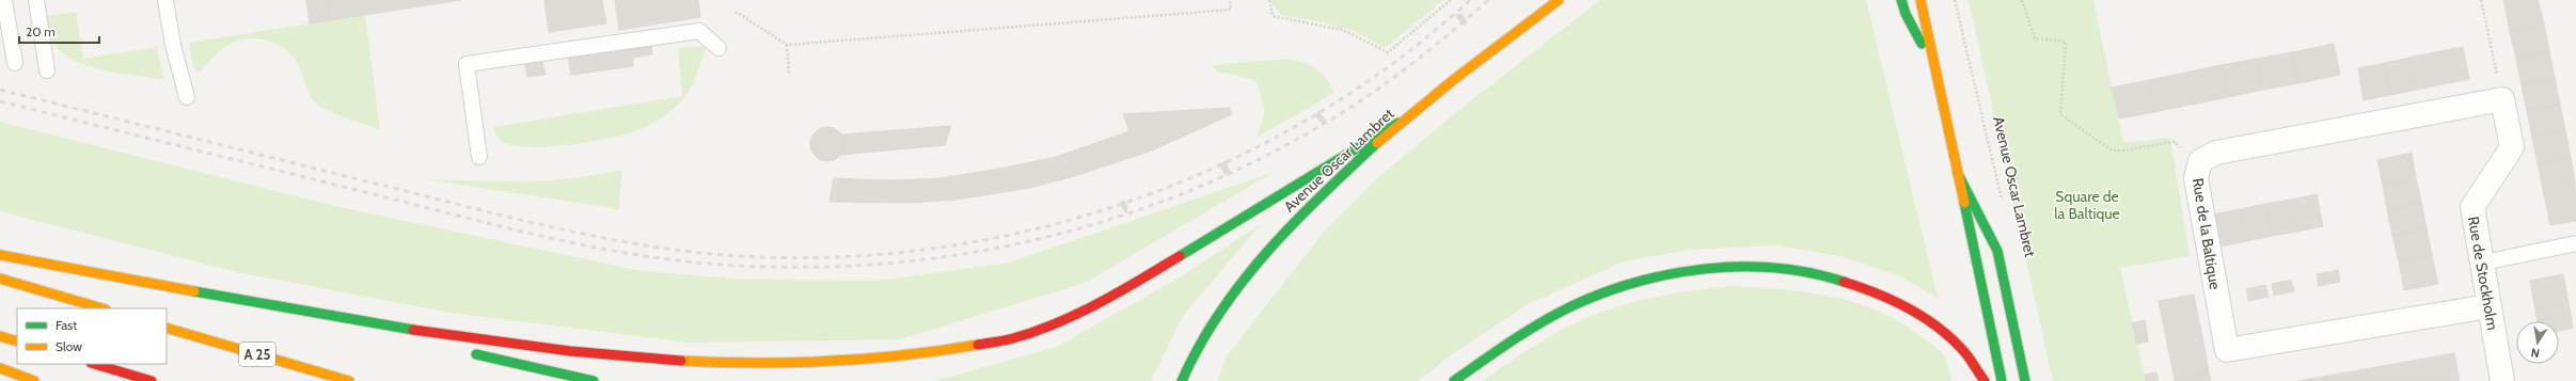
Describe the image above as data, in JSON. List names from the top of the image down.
{
  "streets": {
    "main road": ["Avenue Oscar Lambret", "A 25"],
    "street": ["Rue de la Baltique", "Rue de Stockholm"]
  },
  "crossings": [
    ["Rue de la Baltique", "Rue de Stockholm"]
  ],
  "parks": ["Square de la Baltique"],
  "legend": ["Fast", "Slow"],
  "scale_bar": "20 m",
  "north": "bottom"
}
